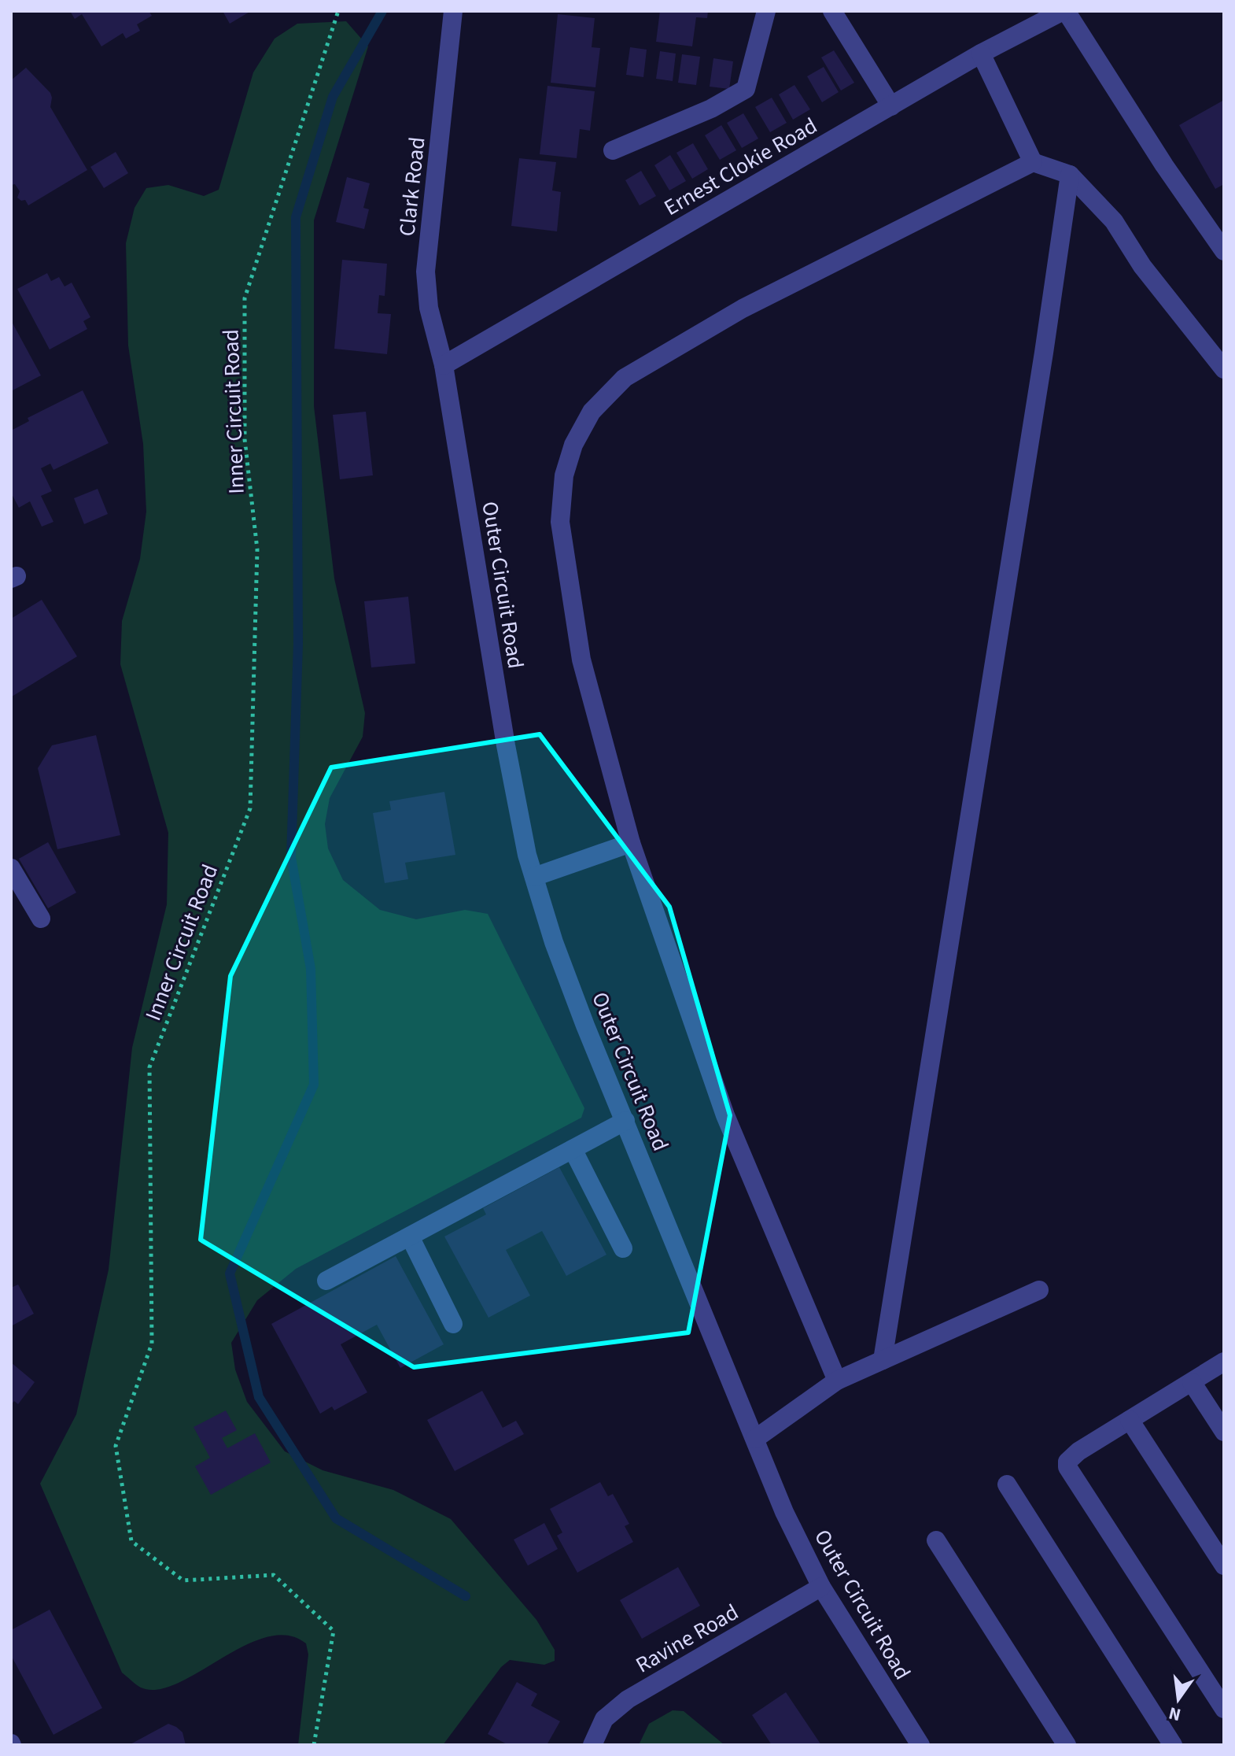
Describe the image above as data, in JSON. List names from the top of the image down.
{
  "streets": {
    "street": [
      "Ernest Clokie Road",
      "Clark Road",
      "Outer Circuit Road",
      "Ravine Road"
    ],
    "path": ["Inner Circuit Road"]
  },
  "crossings": [
    ["Ernest Clokie Road", "Clark Road"],
    ["Ernest Clokie Road", "Outer Circuit Road"],
    ["Clark Road", "Outer Circuit Road"],
    ["Outer Circuit Road", "Ravine Road"]
  ],
  "north": "bottom"
}
